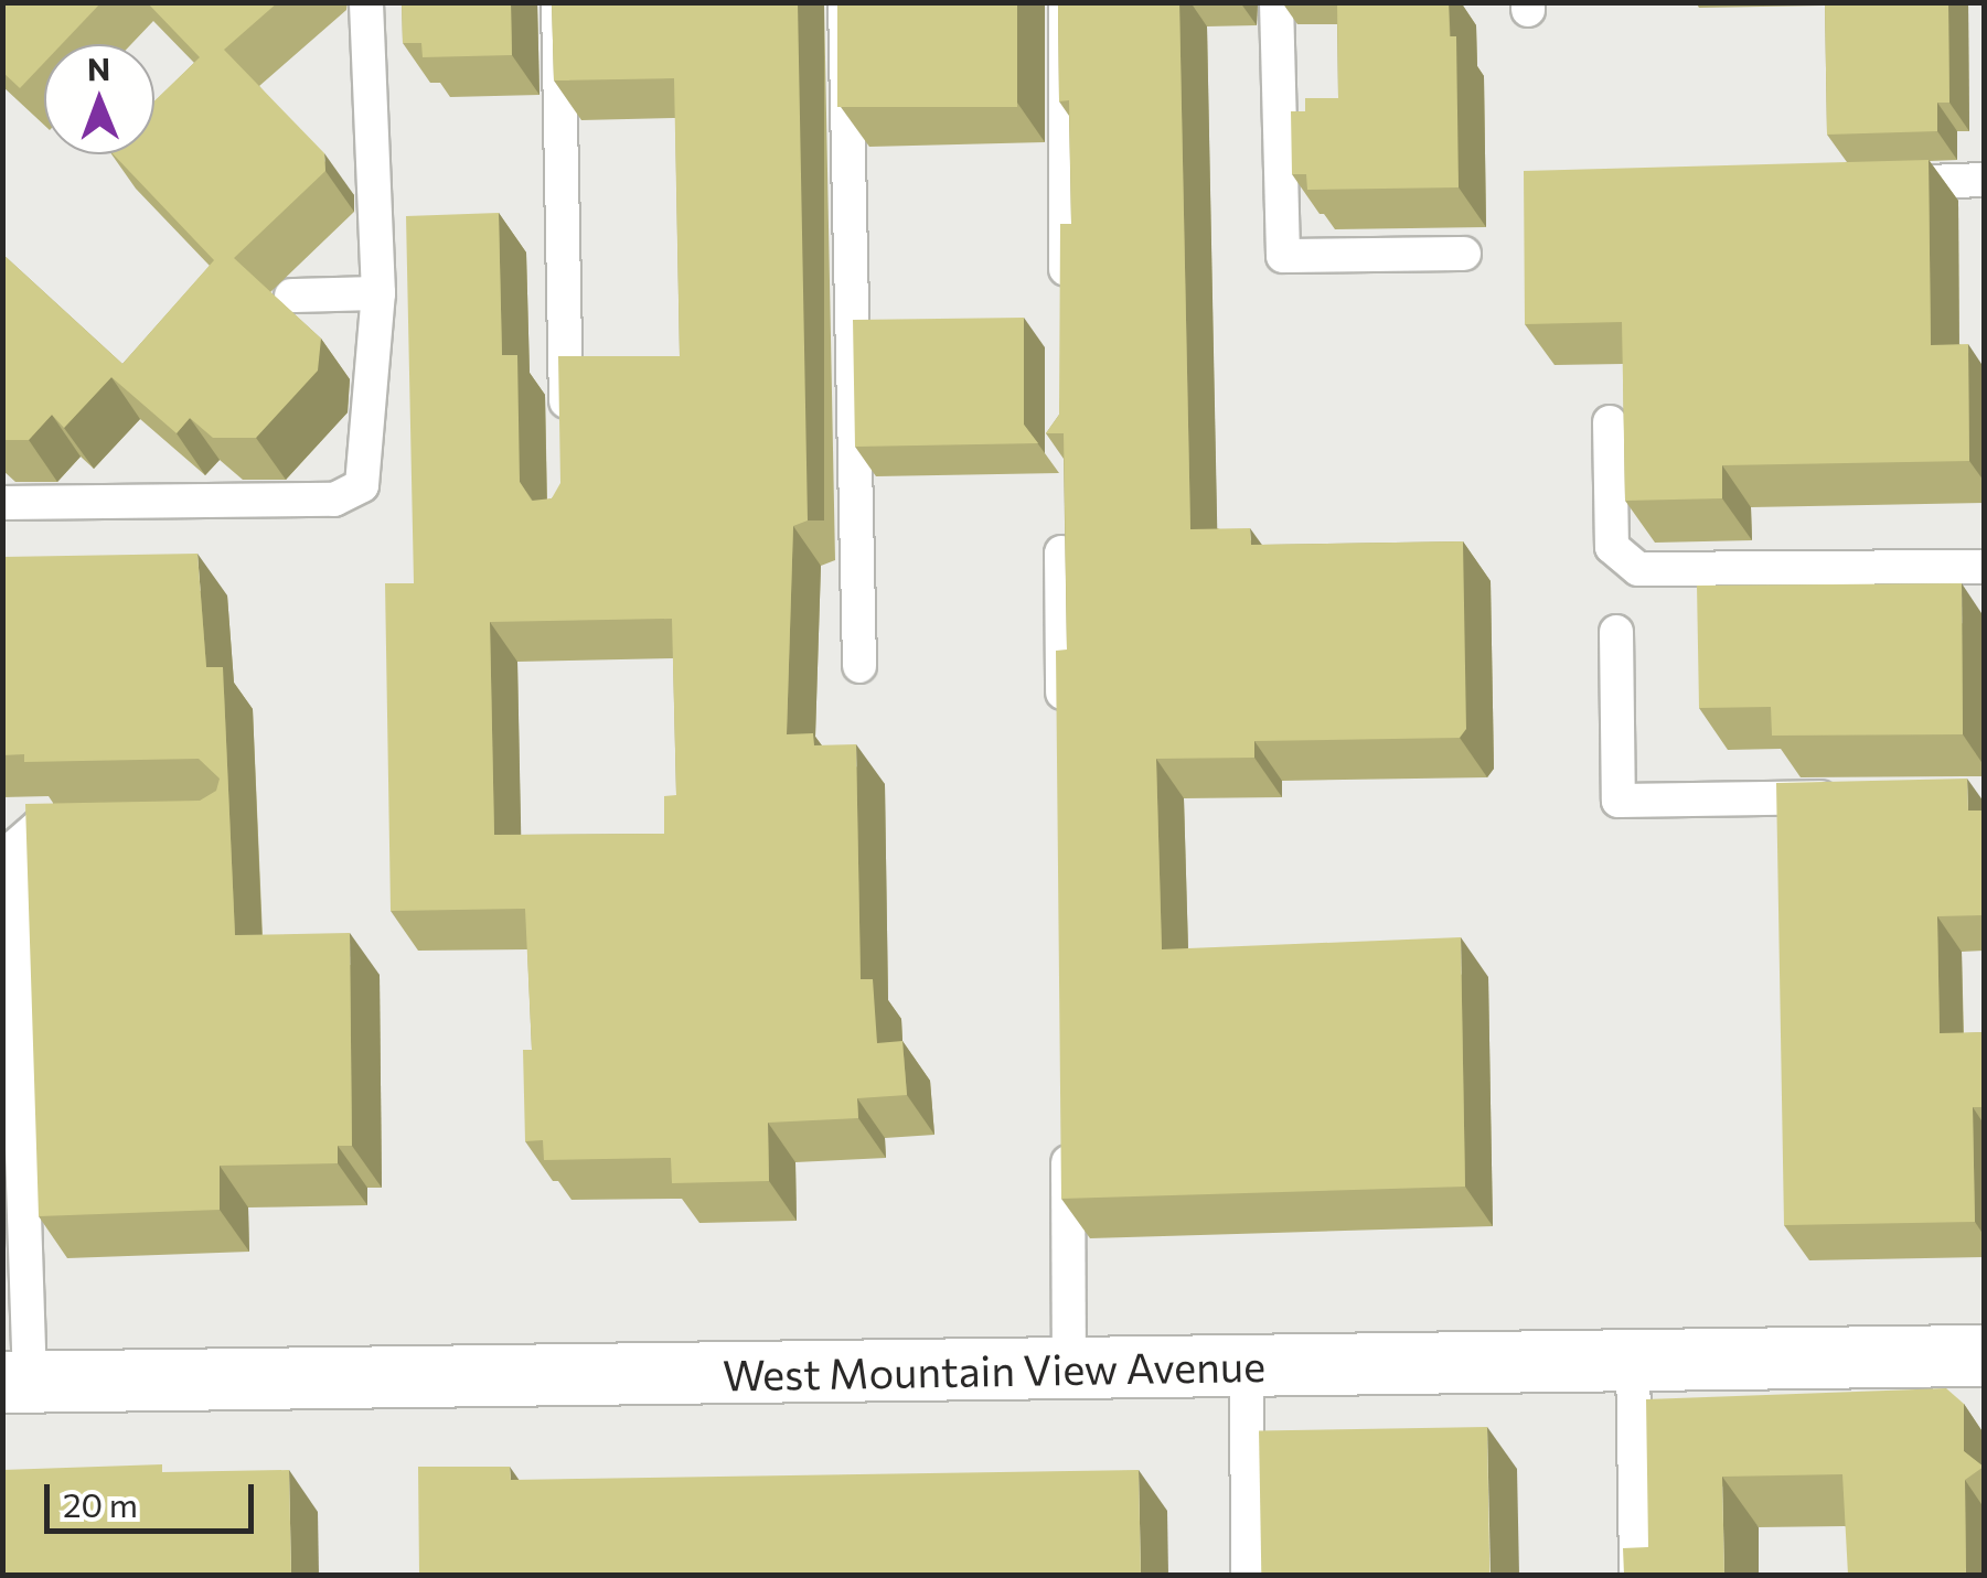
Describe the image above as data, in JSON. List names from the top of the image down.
{
  "streets": {
    "street": ["West Mountain View Avenue"]
  },
  "scale_bar": "20 m",
  "north": "top"
}
